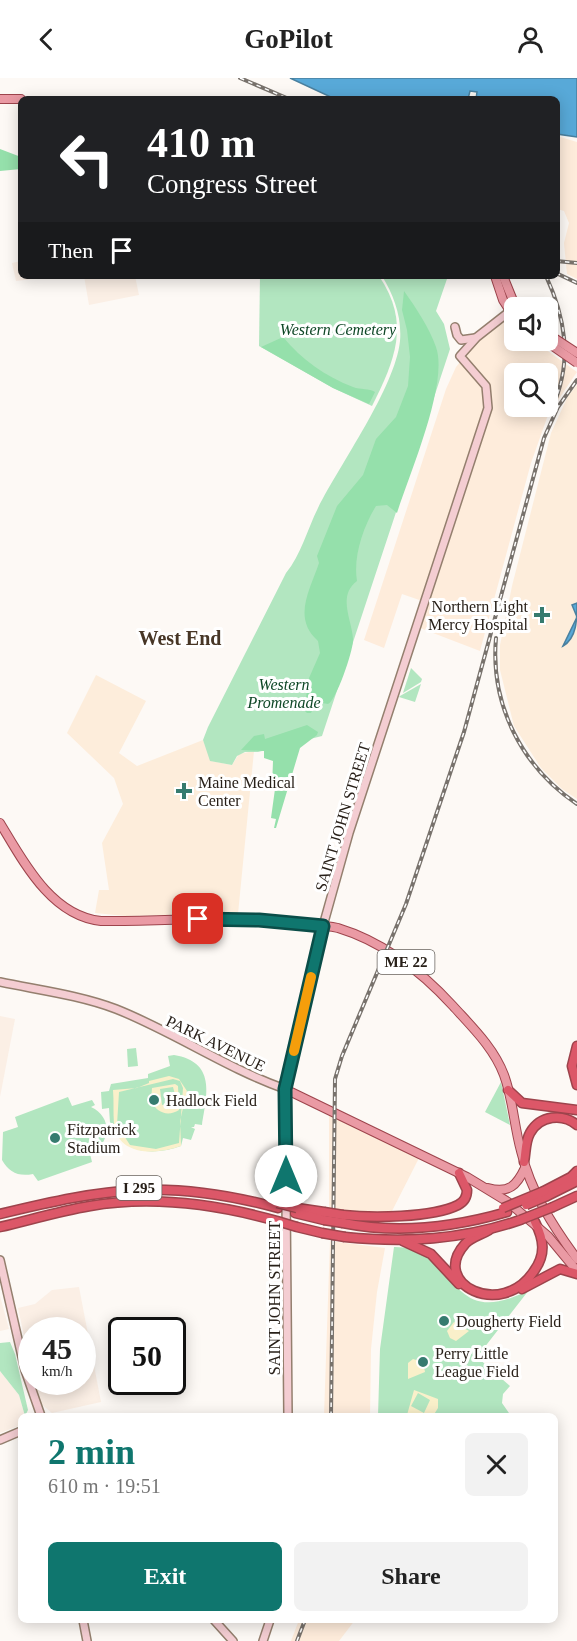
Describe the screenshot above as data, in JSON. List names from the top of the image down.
{
  "streets": {
    "highway": ["I 295"],
    "main road": ["SAINT JOHN STREET", "ME 22", "PARK AVENUE"]
  },
  "crossings": [
    ["SAINT JOHN STREET", "ME 22"],
    ["SAINT JOHN STREET", "PARK AVENUE"],
    ["PARK AVENUE", "I 295"]
  ],
  "districts": ["West End"],
  "parks": ["Western Cemetery", "Western Promenade"],
  "places": {
    "health": ["Northern Light Mercy Hospital", "Maine Medical Center"],
    "other": [
      "Hadlock Field",
      "Fitzpatrick Stadium",
      "Dougherty Field",
      "Perry Little League Field"
    ]
  },
  "page": {
    "header": "GoPilot",
    "turn": ["410 m", "Congress Street"],
    "then": "Then",
    "speed": "45 km/h",
    "limit": "50",
    "heading": ["2 min", "610 m · 19:51"],
    "buttons": ["Exit", "Share"]
  }
}
